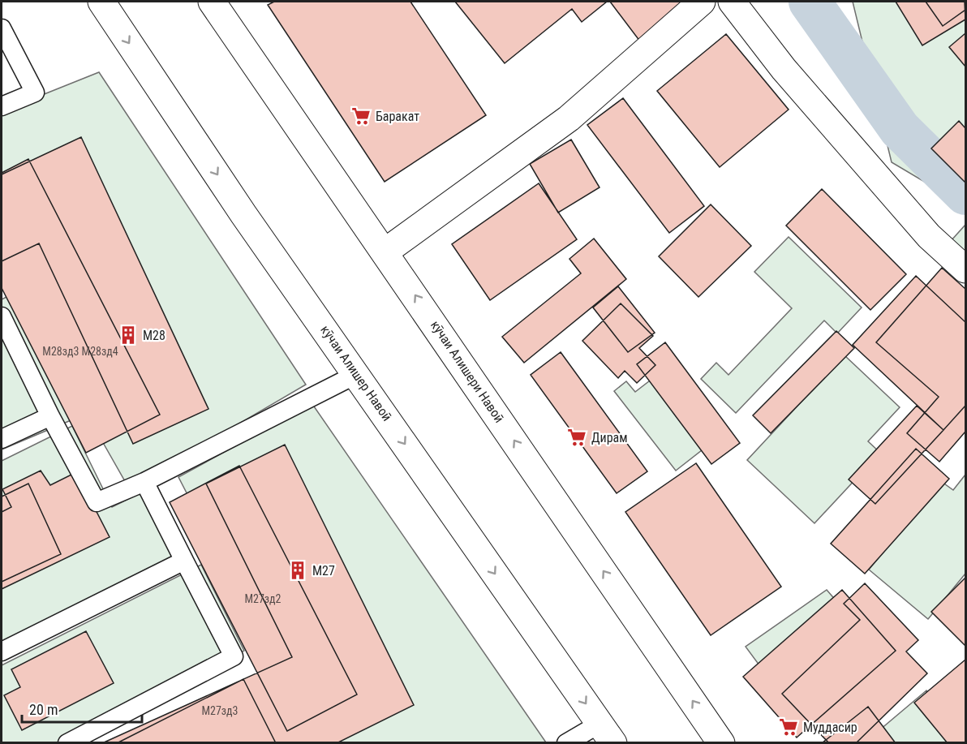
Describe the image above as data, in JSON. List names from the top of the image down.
{
  "streets": {
    "street": ["кӯчаи Алишери Навоӣ", "кӯчаи Алишер Навоӣ"]
  },
  "one_way": ["кӯчаи Алишери Навоӣ", "кӯчаи Алишер Навоӣ"],
  "places": {
    "supermarket": ["Баракат", "Дирам", "Муддасир"],
    "building": ["М28", "М27"]
  },
  "house_numbers": ["М28зд3 М28зд4", "М27зд2", "М27зд3"],
  "scale_bar": "20 m"
}
